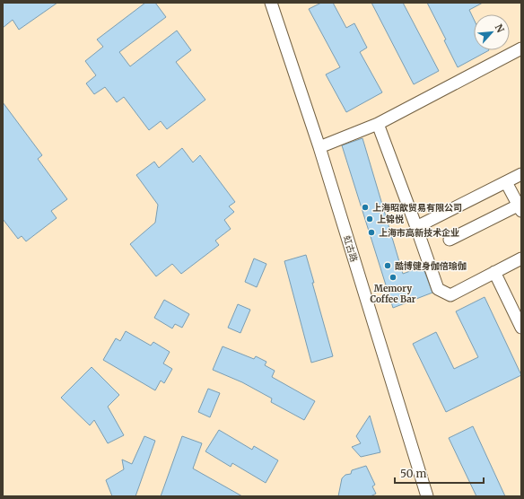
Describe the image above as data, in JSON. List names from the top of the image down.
{
  "streets": {
    "street": ["虹古路"]
  },
  "places": [
    "上海昭歆贸易有限公司",
    "上锦悦",
    "上海市高新技术企业",
    "酷博健身伽倍瑜伽",
    "Memory Coffee Bar"
  ],
  "scale_bar": "50 m",
  "north": "top right"
}
